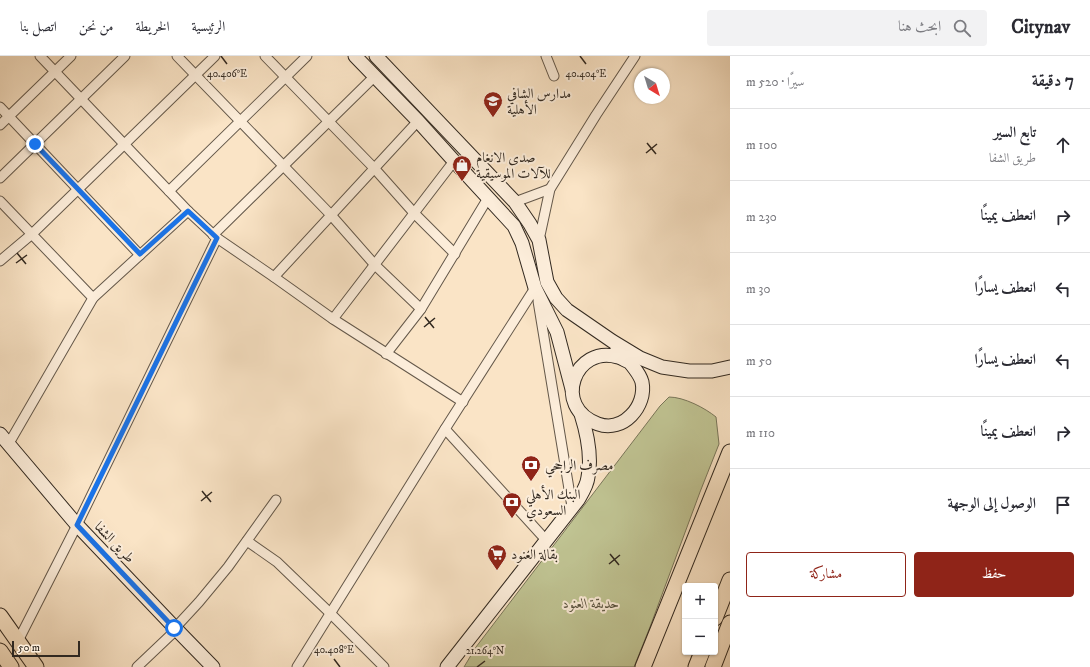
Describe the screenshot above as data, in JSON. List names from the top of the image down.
{
  "streets": {
    "street": ["طريق الشفا"]
  },
  "parks": ["حديقة العنود"],
  "places": {
    "school or university": ["مدارس الشافي الأهلية"],
    "shop": ["صدى الانغام للآلات الموسيقية"],
    "bank": ["مصرف الراجحي", "البنك الأهلي السعودي"],
    "supermarket": ["بقالة العنود"]
  },
  "scale_bar": "50 m",
  "north": "bottom right",
  "page": {
    "header": "Citynav",
    "search": "ابحث هنا",
    "nav": [
      "الرئيسية",
      "الخريطة",
      "من نحن",
      "اتصل بنا"
    ],
    "heading": ["7 دقيقة", "سيرًا · 520 m"],
    "list": [
      ["تابع السير", "طريق الشفا", "100 m"],
      ["انعطف يمينًا", "230 m"],
      ["انعطف يسارًا", "30 m"],
      ["انعطف يسارًا", "50 m"],
      ["انعطف يمينًا", "110 m"],
      "الوصول إلى الوجهة"
    ],
    "buttons": ["حفظ", "مشاركة"],
    "map_buttons": ["+", "−"],
    "scale": "50 m"
  },
  "coordinates": [
    "40.406°E",
    "40.404°E",
    "40.408°E",
    "21.264°N"
  ]
}
